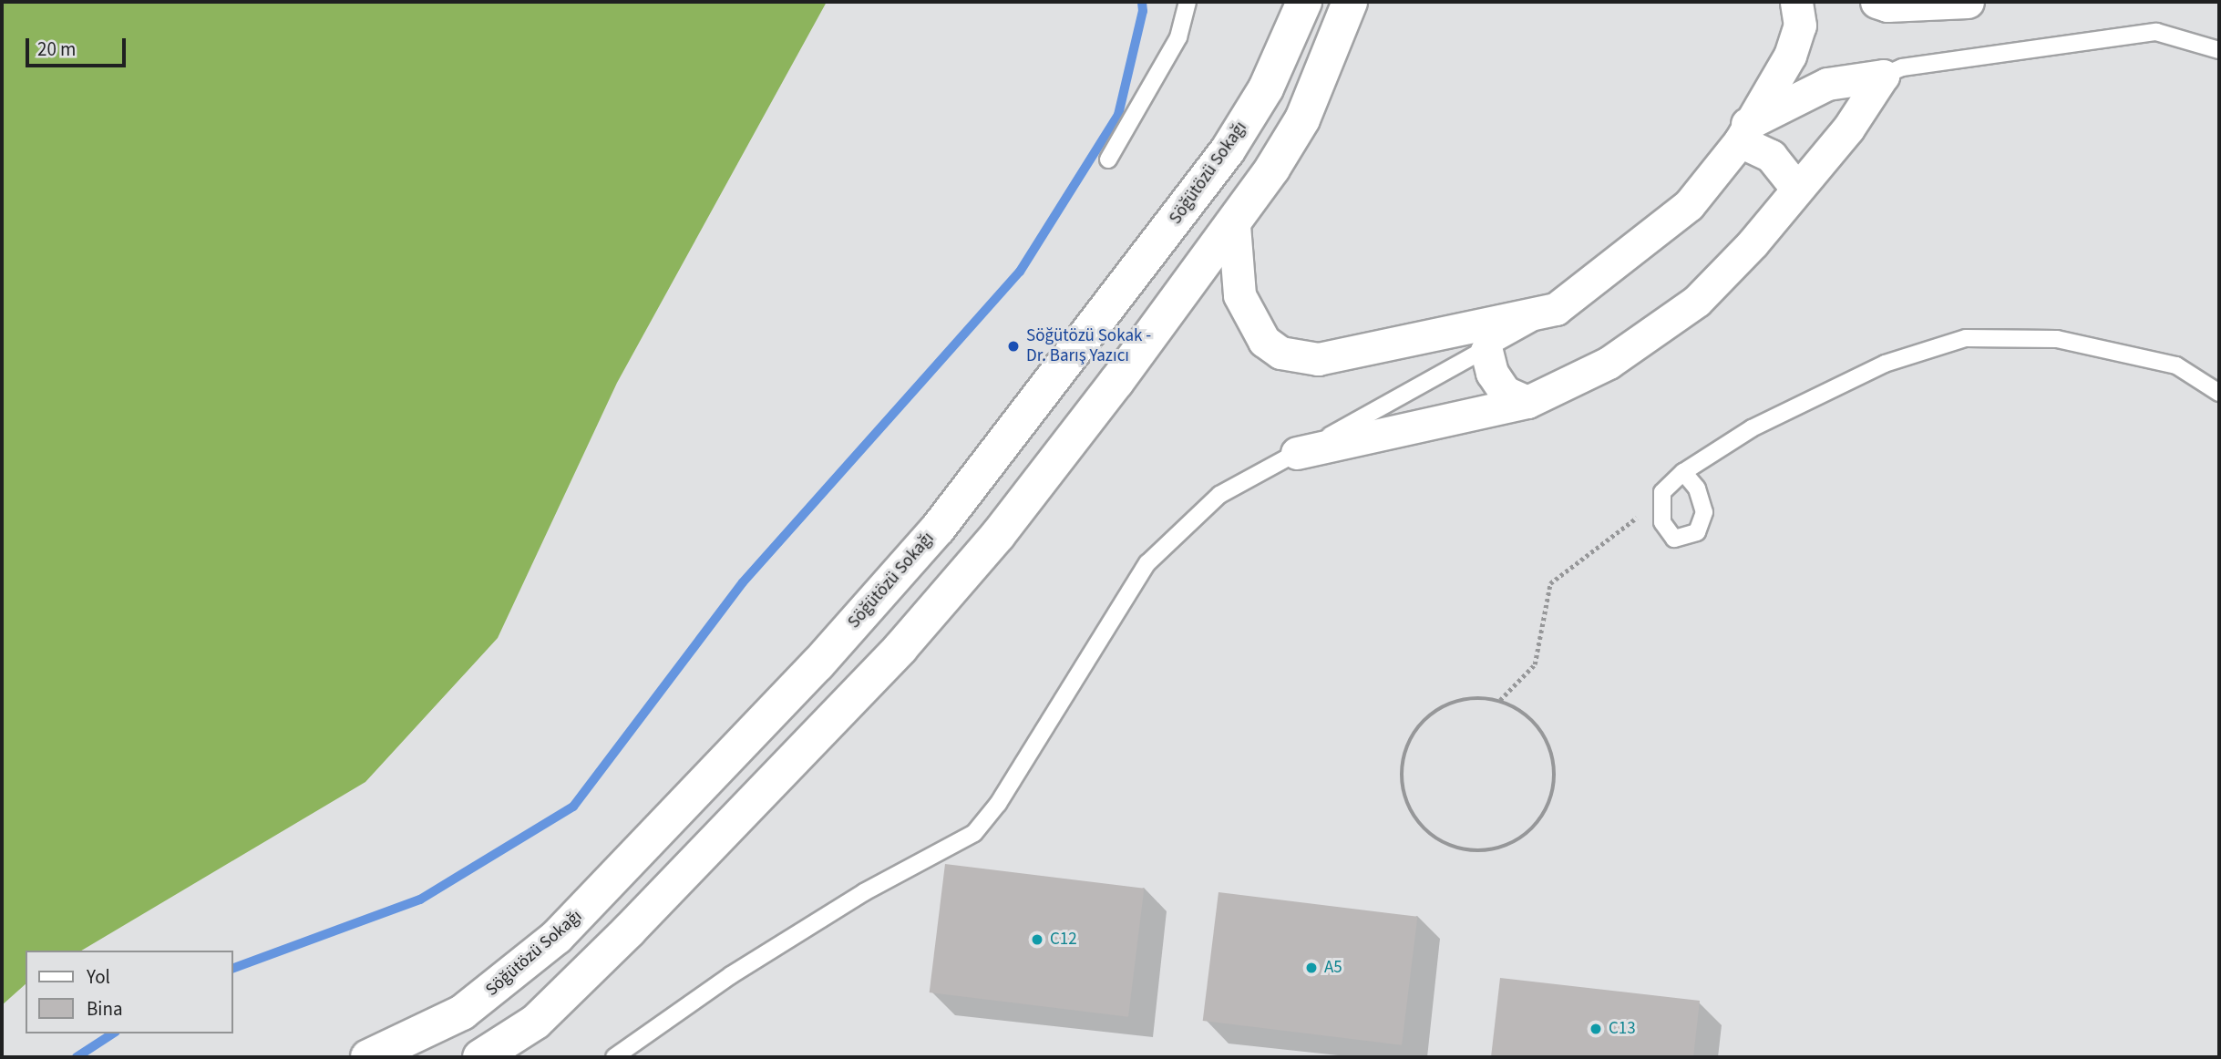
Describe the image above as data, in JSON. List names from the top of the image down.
{
  "streets": {
    "street": ["Söğütözü Sokağı"]
  },
  "places": [
    "Söğütözü Sokak - Dr. Barış Yazıcı",
    "C12",
    "A5",
    "C13"
  ],
  "legend": ["Yol", "Bina"],
  "scale_bar": "20 m"
}
